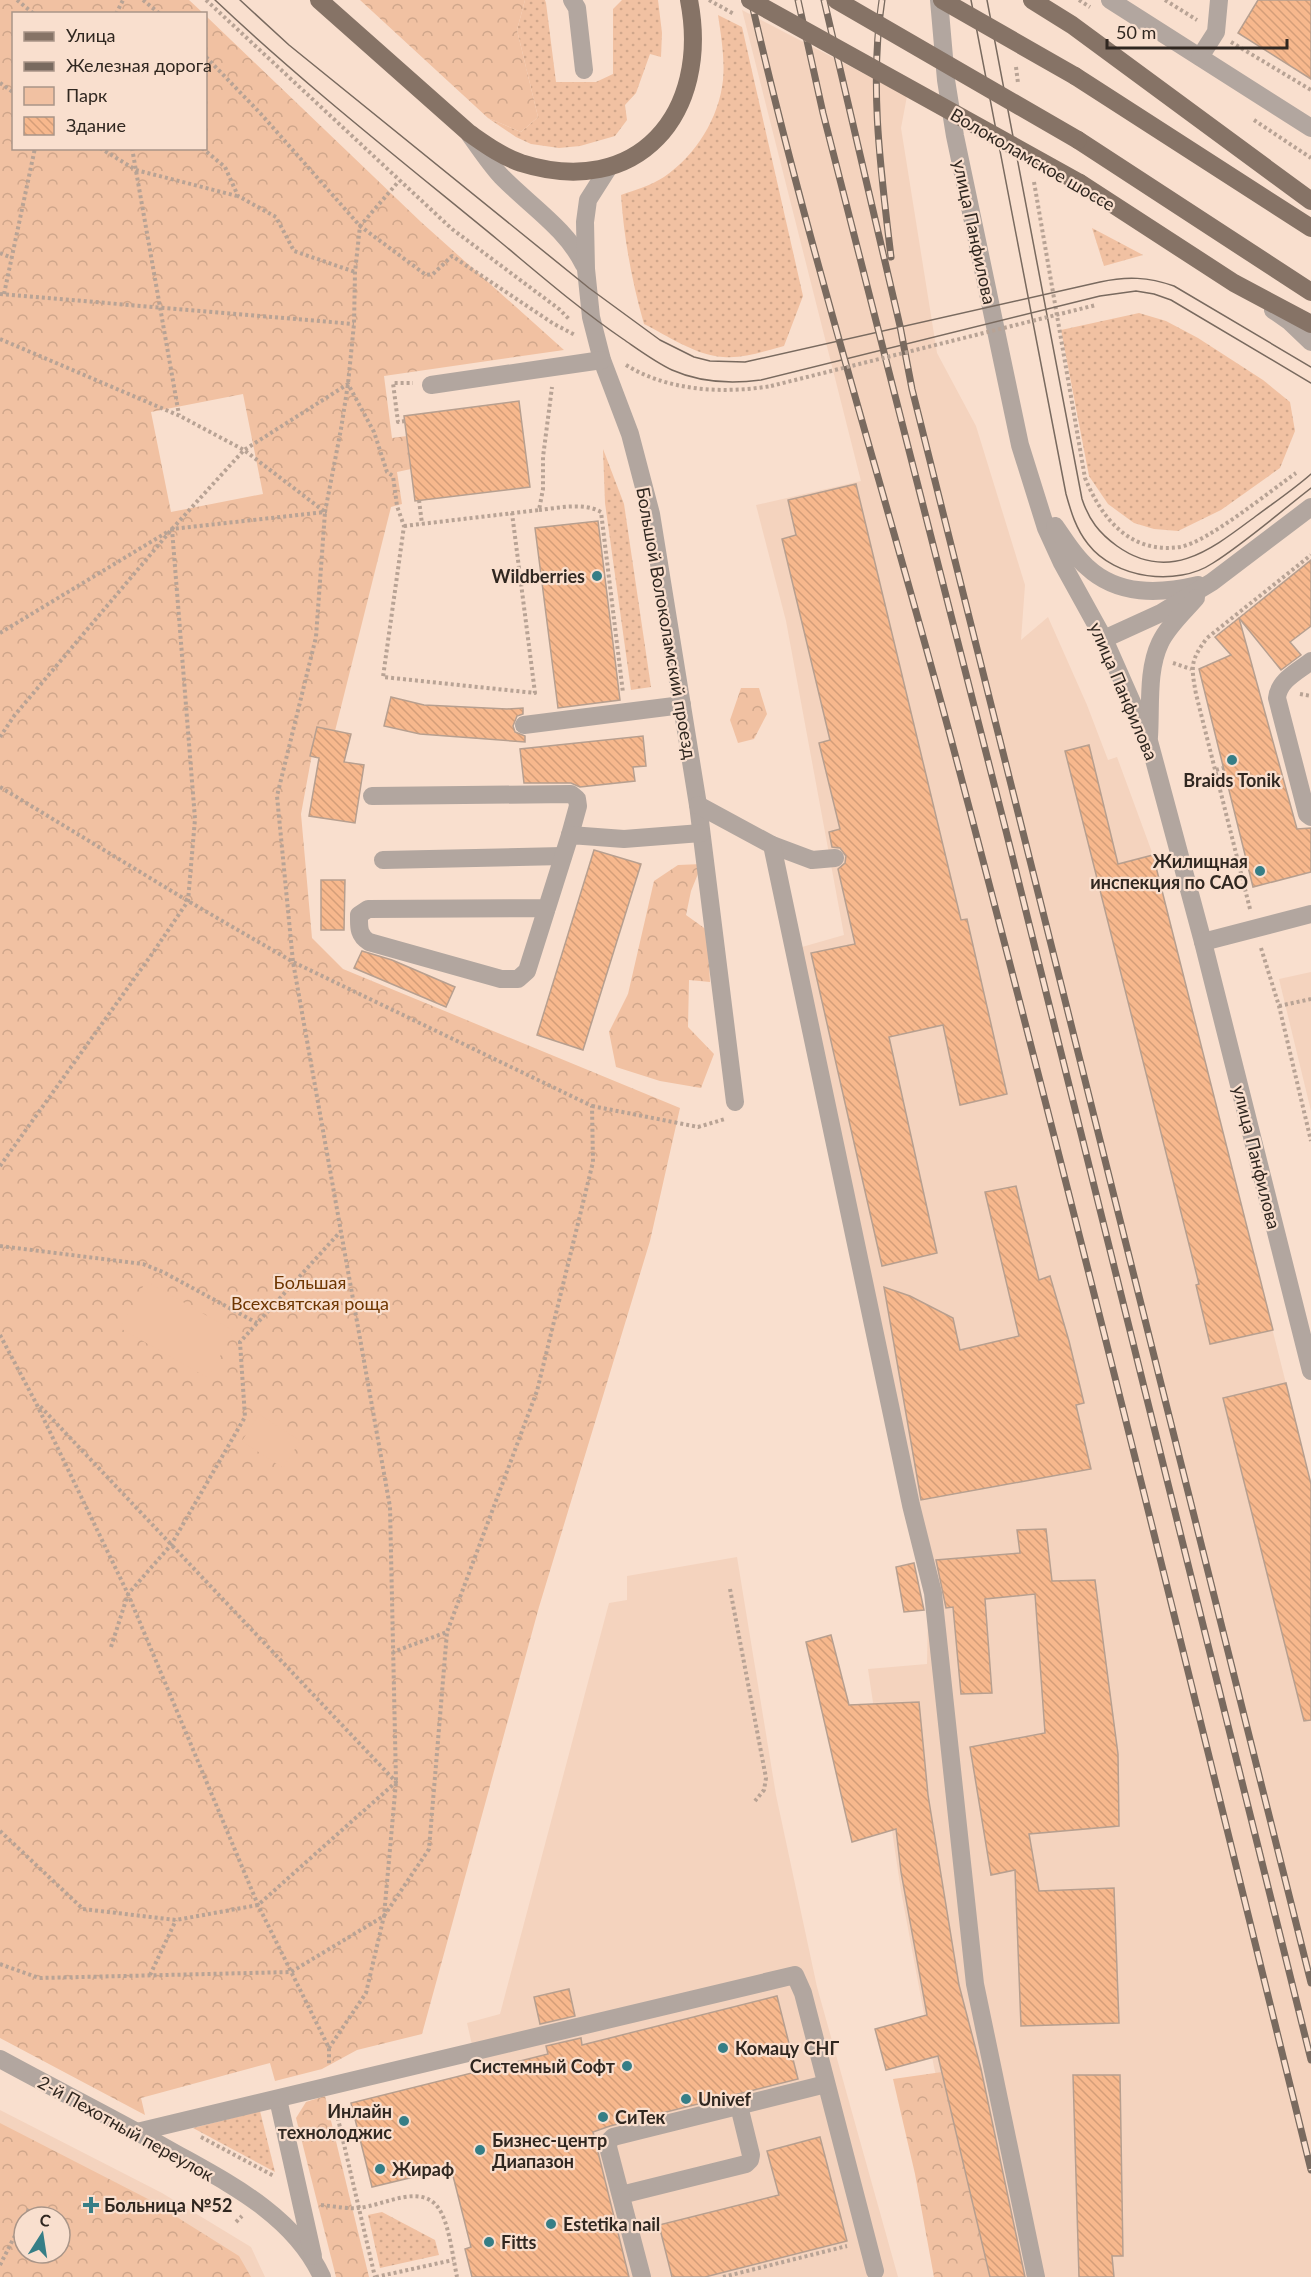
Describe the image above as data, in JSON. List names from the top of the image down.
{
  "streets": {
    "main road": ["Волоколамское шоссе"],
    "street": ["улица Панфилова", "Большой Волоколамский проезд", "2-й Пехотный переулок"]
  },
  "parks": ["Большая Всехсвятская роща"],
  "places": {
    "other": [
      "Wildberries",
      "Braids Tonik",
      "Жилищная инспекция по САО",
      "Комацу СНГ",
      "Системный Софт",
      "Univef",
      "СиТек",
      "Инлайн технолоджис",
      "Бизнес-центр Диапазон",
      "Жираф",
      "Estetika nail",
      "Fitts"
    ],
    "health": ["Больница №52"]
  },
  "legend": [
    "Улица",
    "Железная дорога",
    "Парк",
    "Здание"
  ],
  "scale_bar": "50 m",
  "north": "top"
}
